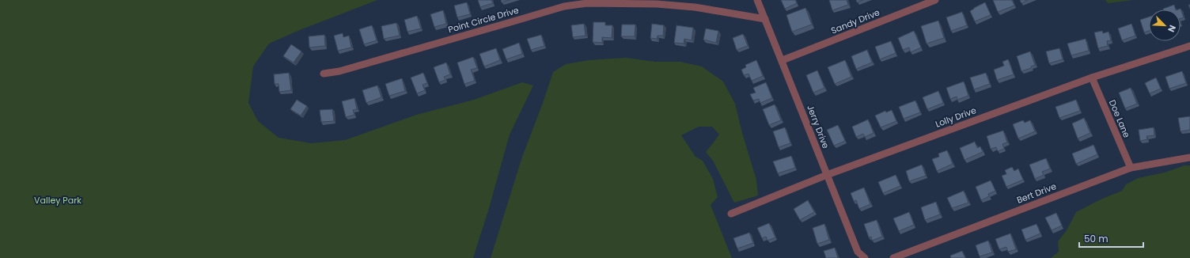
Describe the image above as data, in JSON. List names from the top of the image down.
{
  "streets": {
    "street": [
      "Point Circle Drive",
      "Sandy Drive",
      "Lolly Drive",
      "Doe Lane",
      "Jerry Drive",
      "Bert Drive"
    ]
  },
  "crossings": [
    ["Point Circle Drive", "Jerry Drive"],
    ["Sandy Drive", "Jerry Drive"],
    ["Lolly Drive", "Doe Lane"],
    ["Lolly Drive", "Jerry Drive"],
    ["Doe Lane", "Bert Drive"]
  ],
  "parks": ["Valley Park"],
  "scale_bar": "50 m",
  "north": "bottom right"
}
